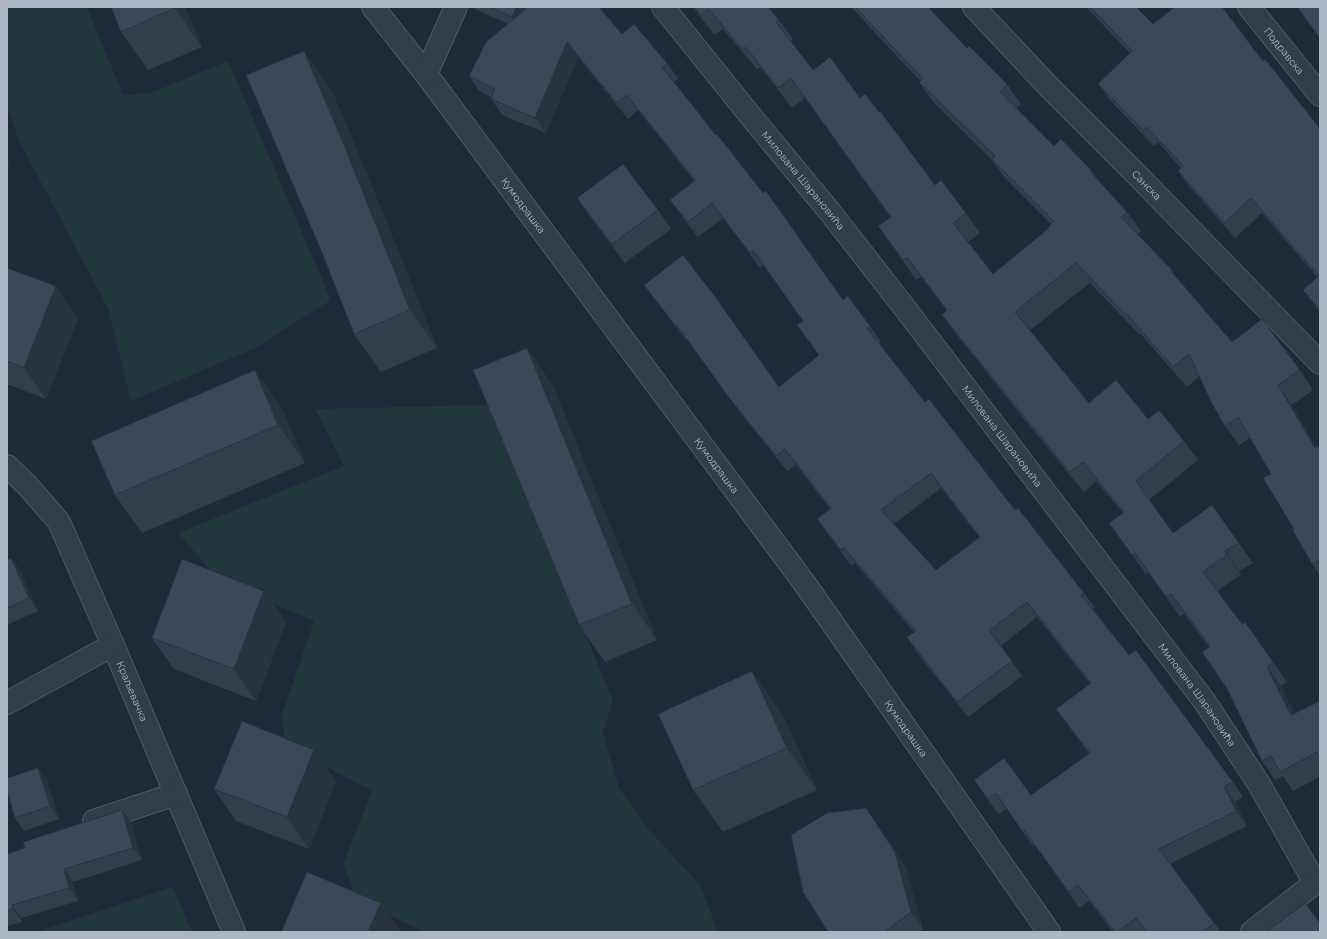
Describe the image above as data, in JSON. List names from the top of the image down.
{
  "streets": {
    "street": [
      "Подравска",
      "Милована Шарановића",
      "Санска",
      "Кумодрашка",
      "Краљевачка"
    ]
  }
}
